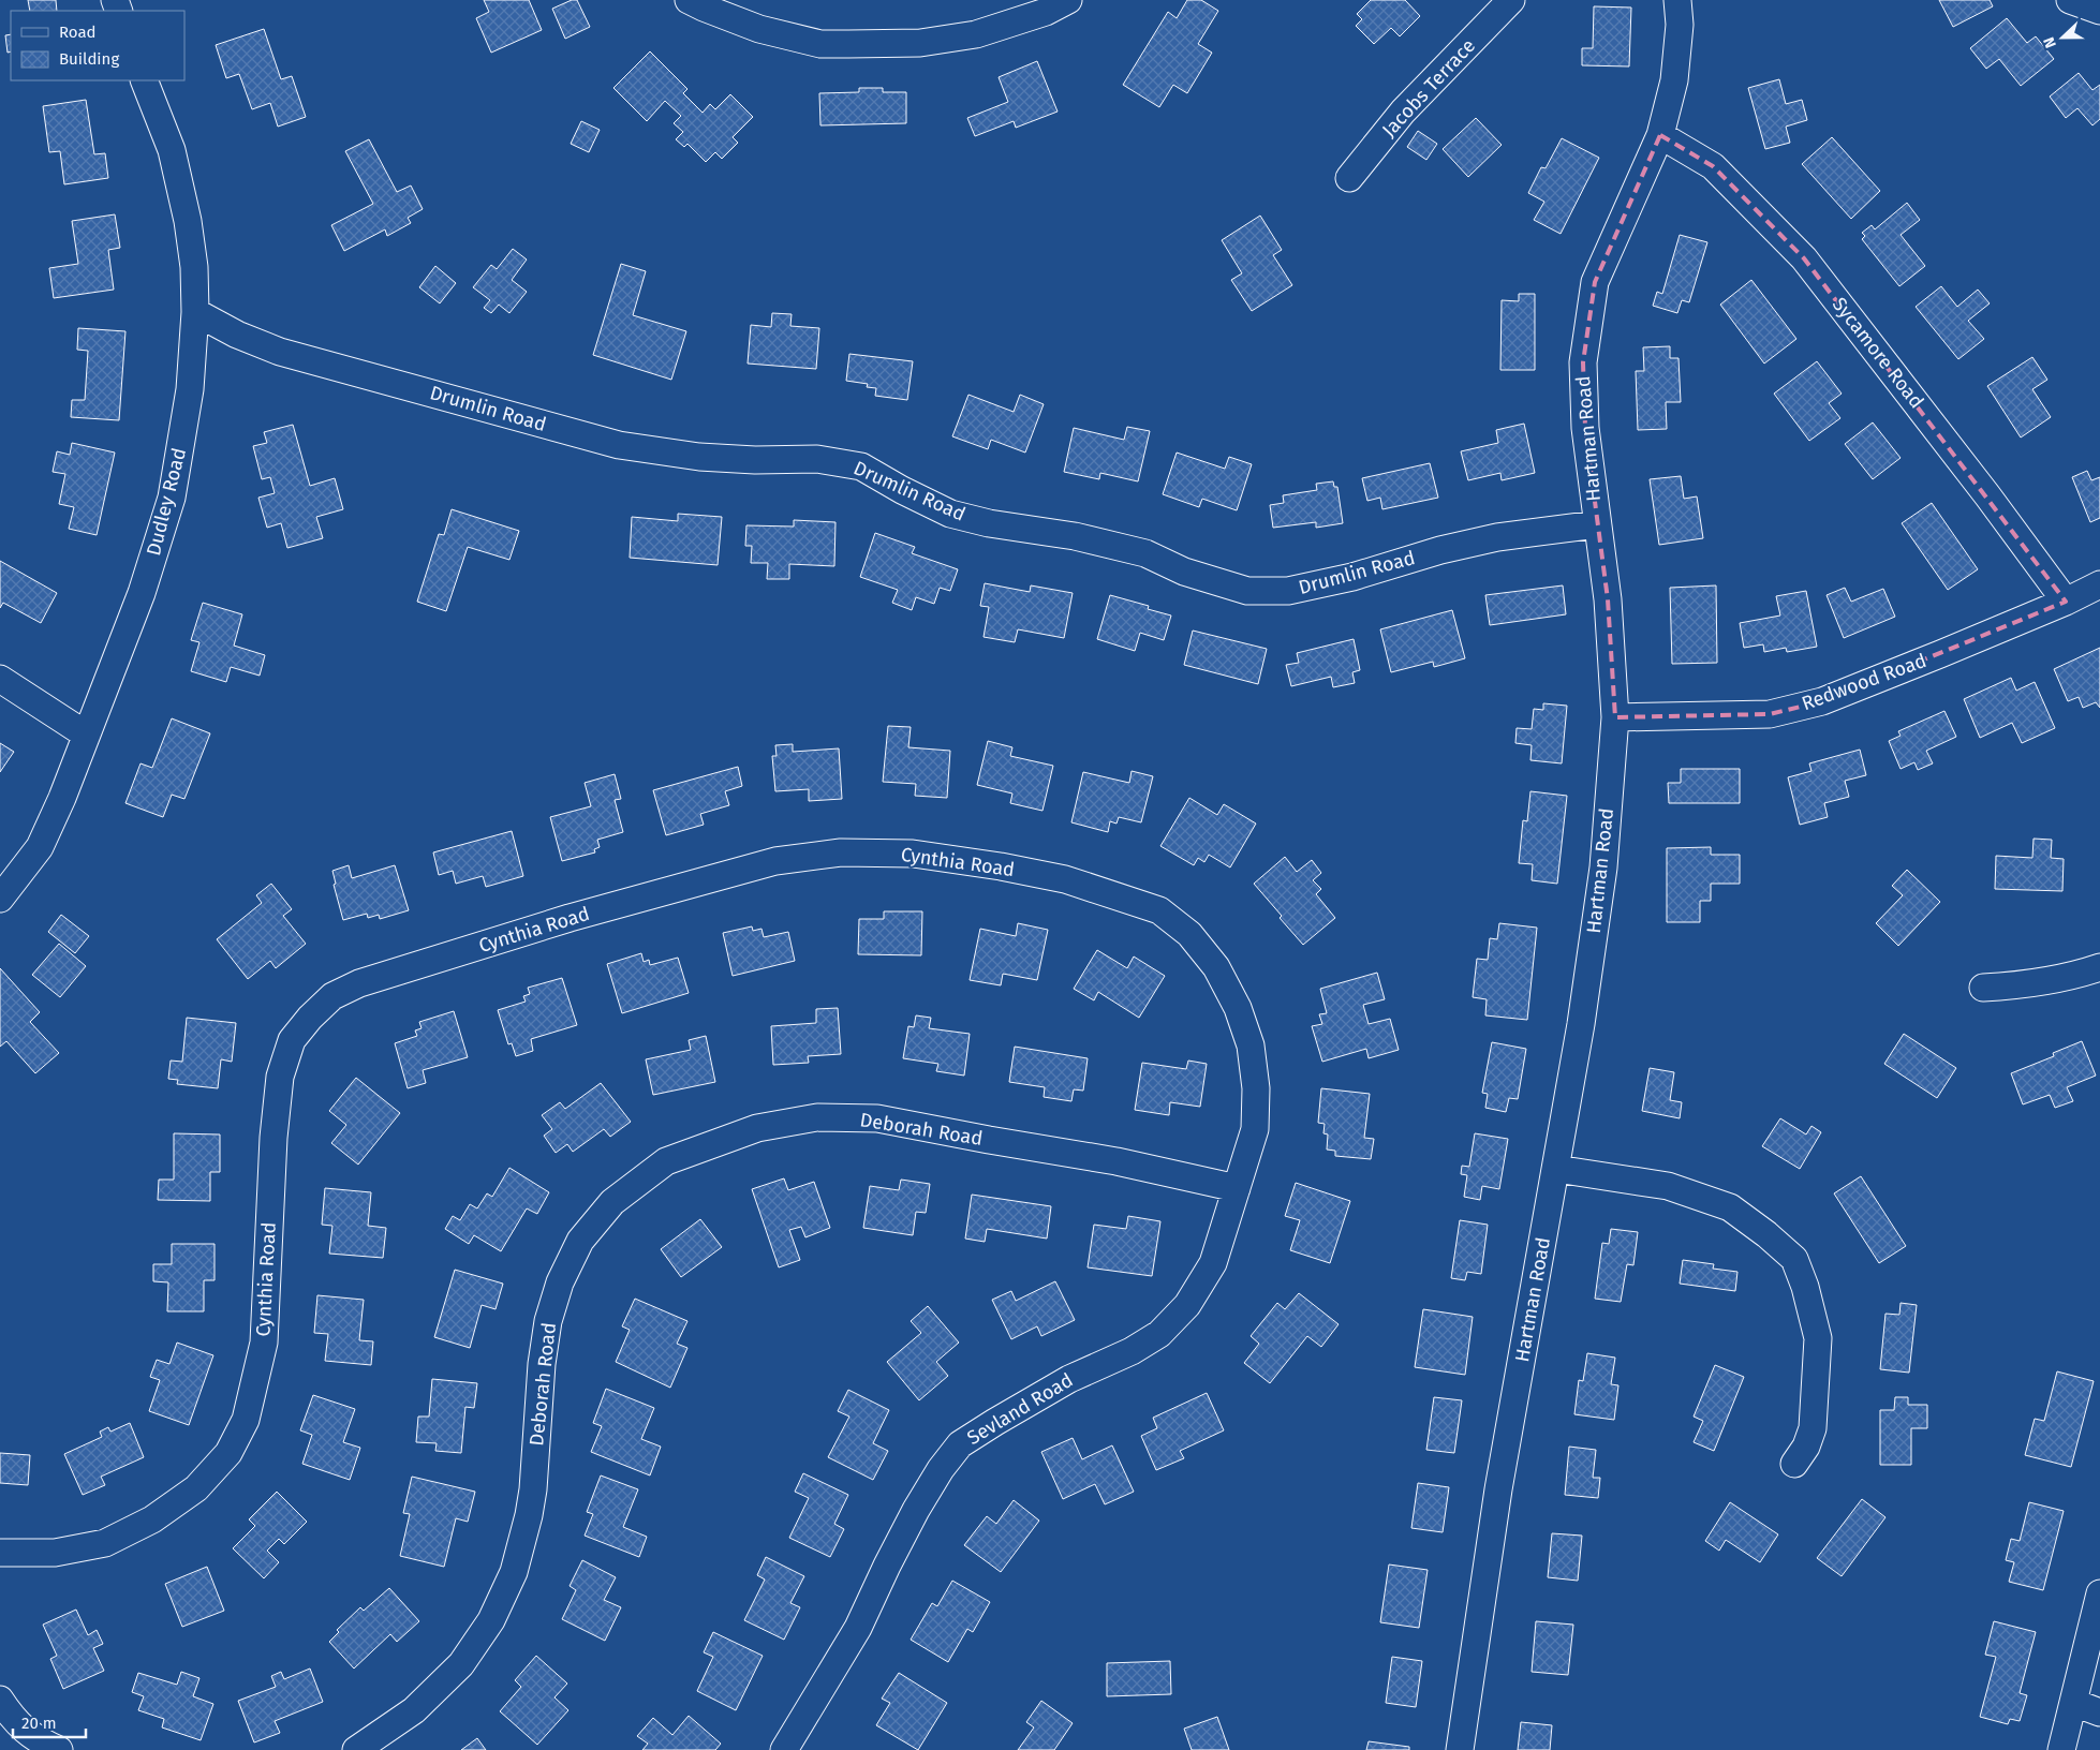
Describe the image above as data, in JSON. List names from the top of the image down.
{
  "streets": {
    "street": [
      "Jacobs Terrace",
      "Sycamore Road",
      "Drumlin Road",
      "Hartman Road",
      "Dudley Road",
      "Redwood Road",
      "Cynthia Road",
      "Deborah Road",
      "Sevland Road"
    ]
  },
  "crossings": [
    ["Sycamore Road", "Hartman Road"],
    ["Sycamore Road", "Redwood Road"],
    ["Drumlin Road", "Hartman Road"],
    ["Drumlin Road", "Dudley Road"],
    ["Hartman Road", "Redwood Road"],
    ["Cynthia Road", "Deborah Road"],
    ["Cynthia Road", "Sevland Road"],
    ["Deborah Road", "Sevland Road"]
  ],
  "legend": ["Road", "Building"],
  "scale_bar": "20 m",
  "north": "left"
}
